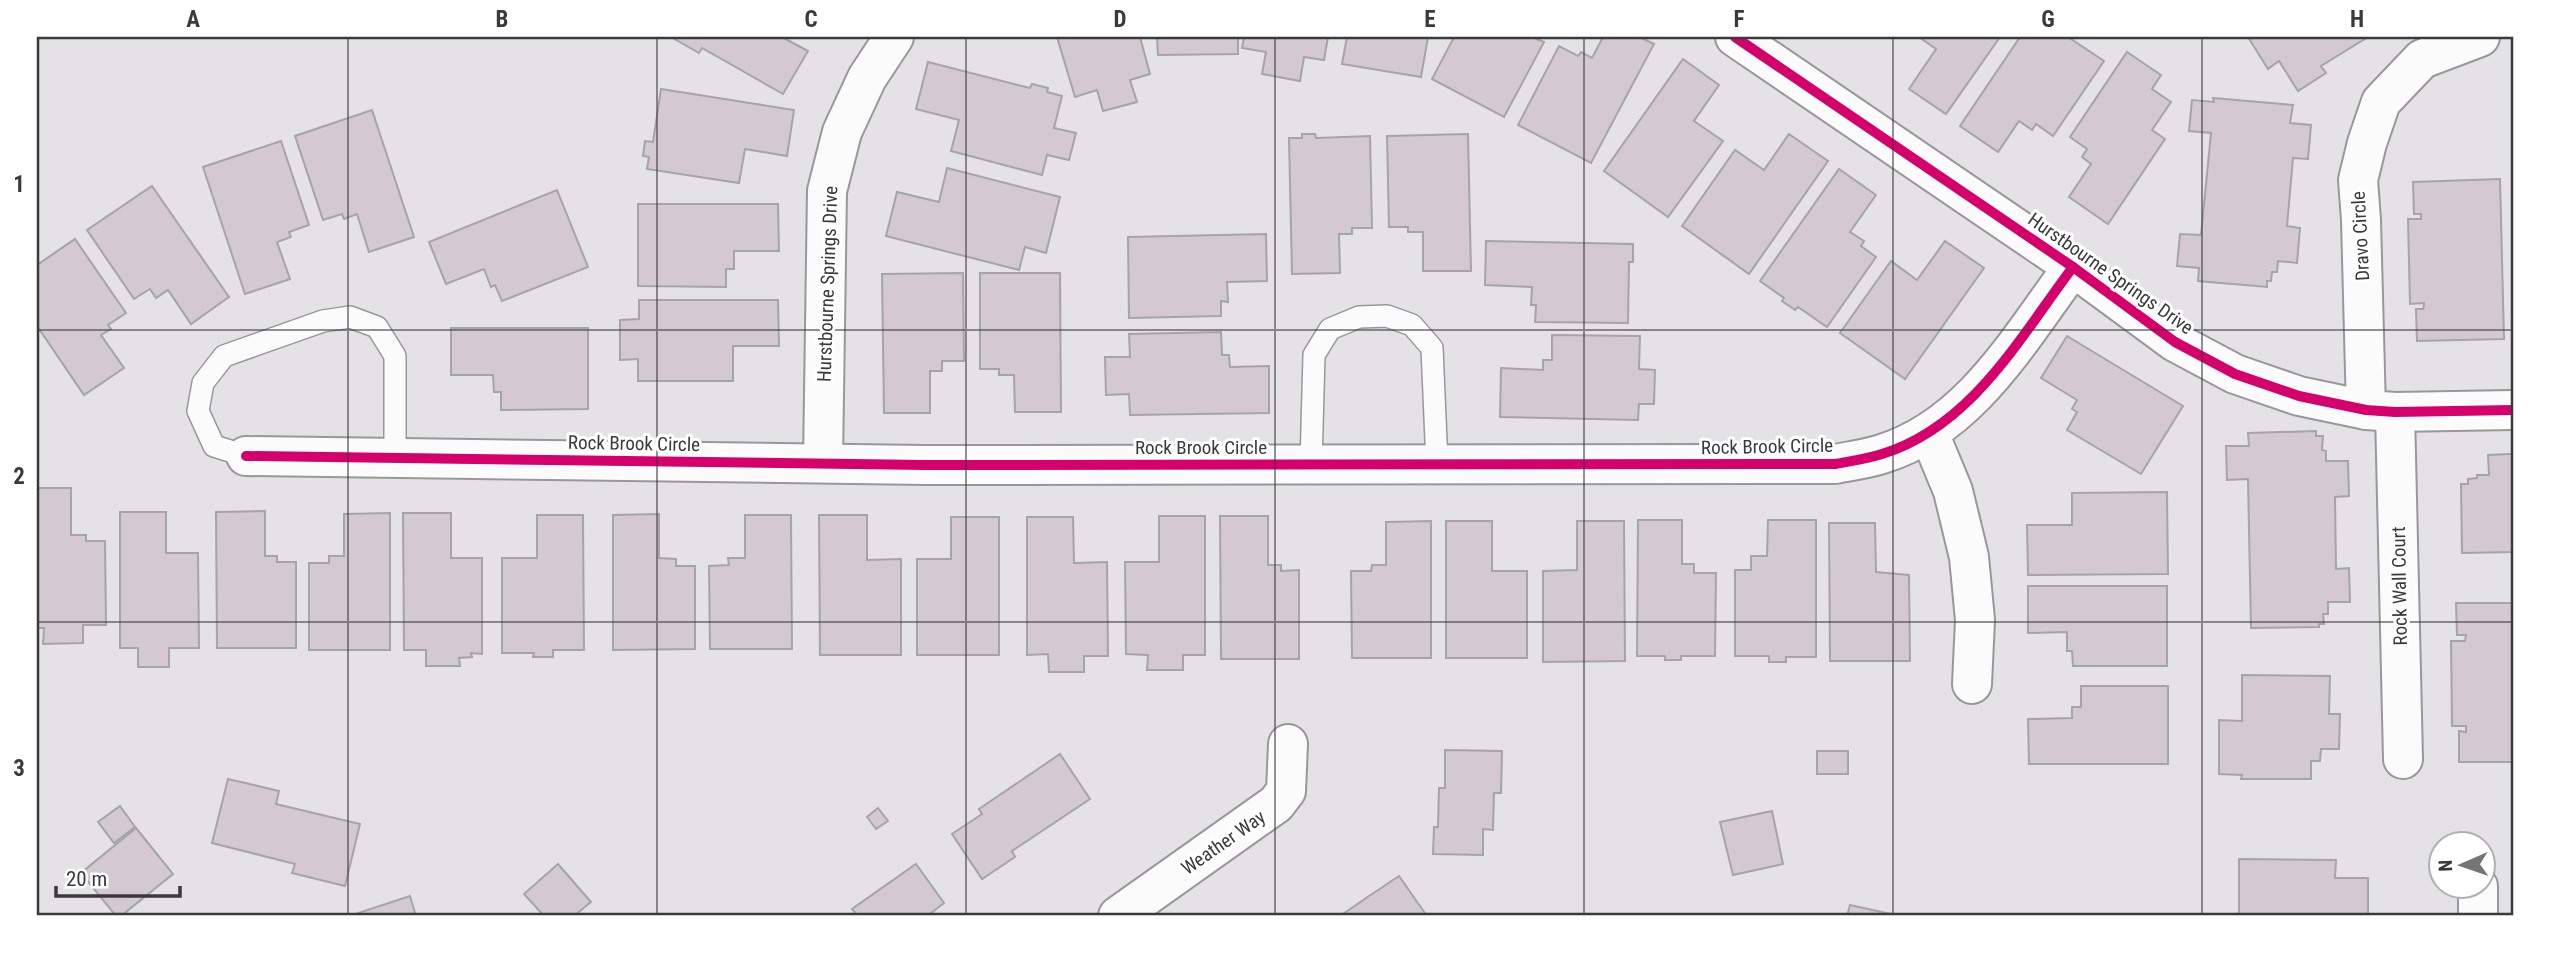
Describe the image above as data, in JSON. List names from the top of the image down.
{
  "streets": {
    "street": [
      "Dravo Circle",
      "Hurstbourne Springs Drive",
      "Rock Brook Circle",
      "Rock Wall Court",
      "Weather Way"
    ]
  },
  "crossings": [
    ["Dravo Circle", "Hurstbourne Springs Drive"],
    ["Dravo Circle", "Rock Wall Court"],
    ["Hurstbourne Springs Drive", "Rock Brook Circle"],
    ["Hurstbourne Springs Drive", "Rock Wall Court"]
  ],
  "scale_bar": "20 m",
  "north": "left",
  "grid": {
    "columns": [
      "A",
      "B",
      "C",
      "D",
      "E",
      "F",
      "G",
      "H"
    ],
    "rows": ["1", "2", "3"]
  }
}
